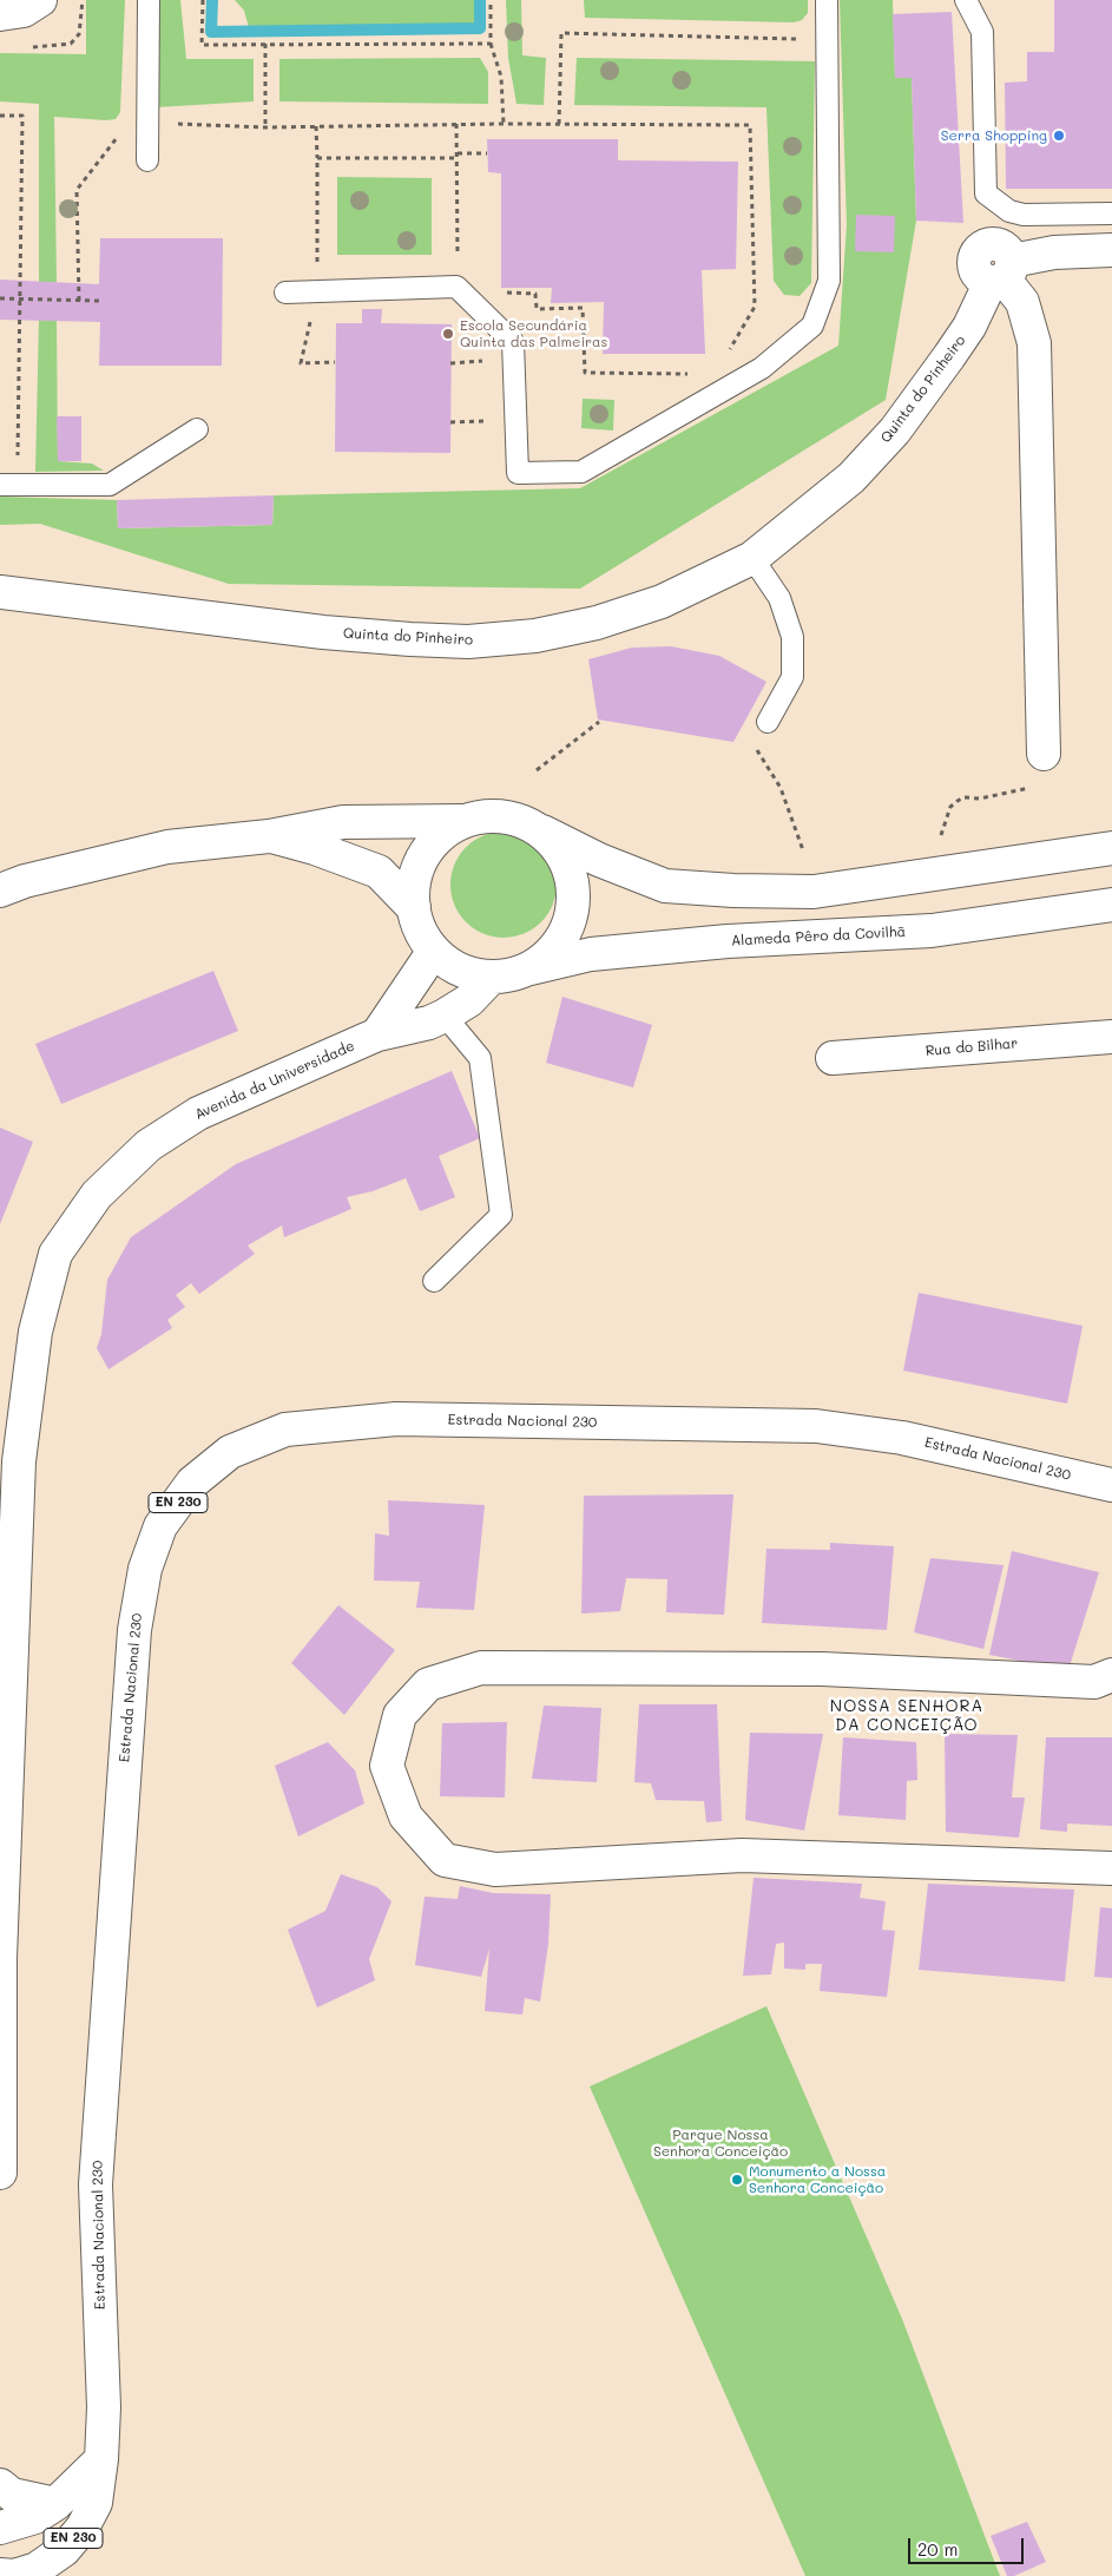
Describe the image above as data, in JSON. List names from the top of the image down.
{
  "streets": {
    "main road": [
      "Quinta do Pinheiro",
      "Alameda Pêro da Covilhã",
      "Rua do Bilhar",
      "Avenida da Universidade",
      "Estrada Nacional 230",
      "EN 230"
    ]
  },
  "crossings": [
    ["Alameda Pêro da Covilhã", "Avenida da Universidade"],
    ["Estrada Nacional 230", "EN 230"]
  ],
  "districts": ["NOSSA SENHORA DA CONCEIÇÃO"],
  "parks": ["Parque Nossa Senhora Conceição"],
  "places": ["Serra Shopping", "Escola Secundária Quinta das Palmeiras", "Monumento a Nossa Senhora Conceição"],
  "scale_bar": "20 m"
}
